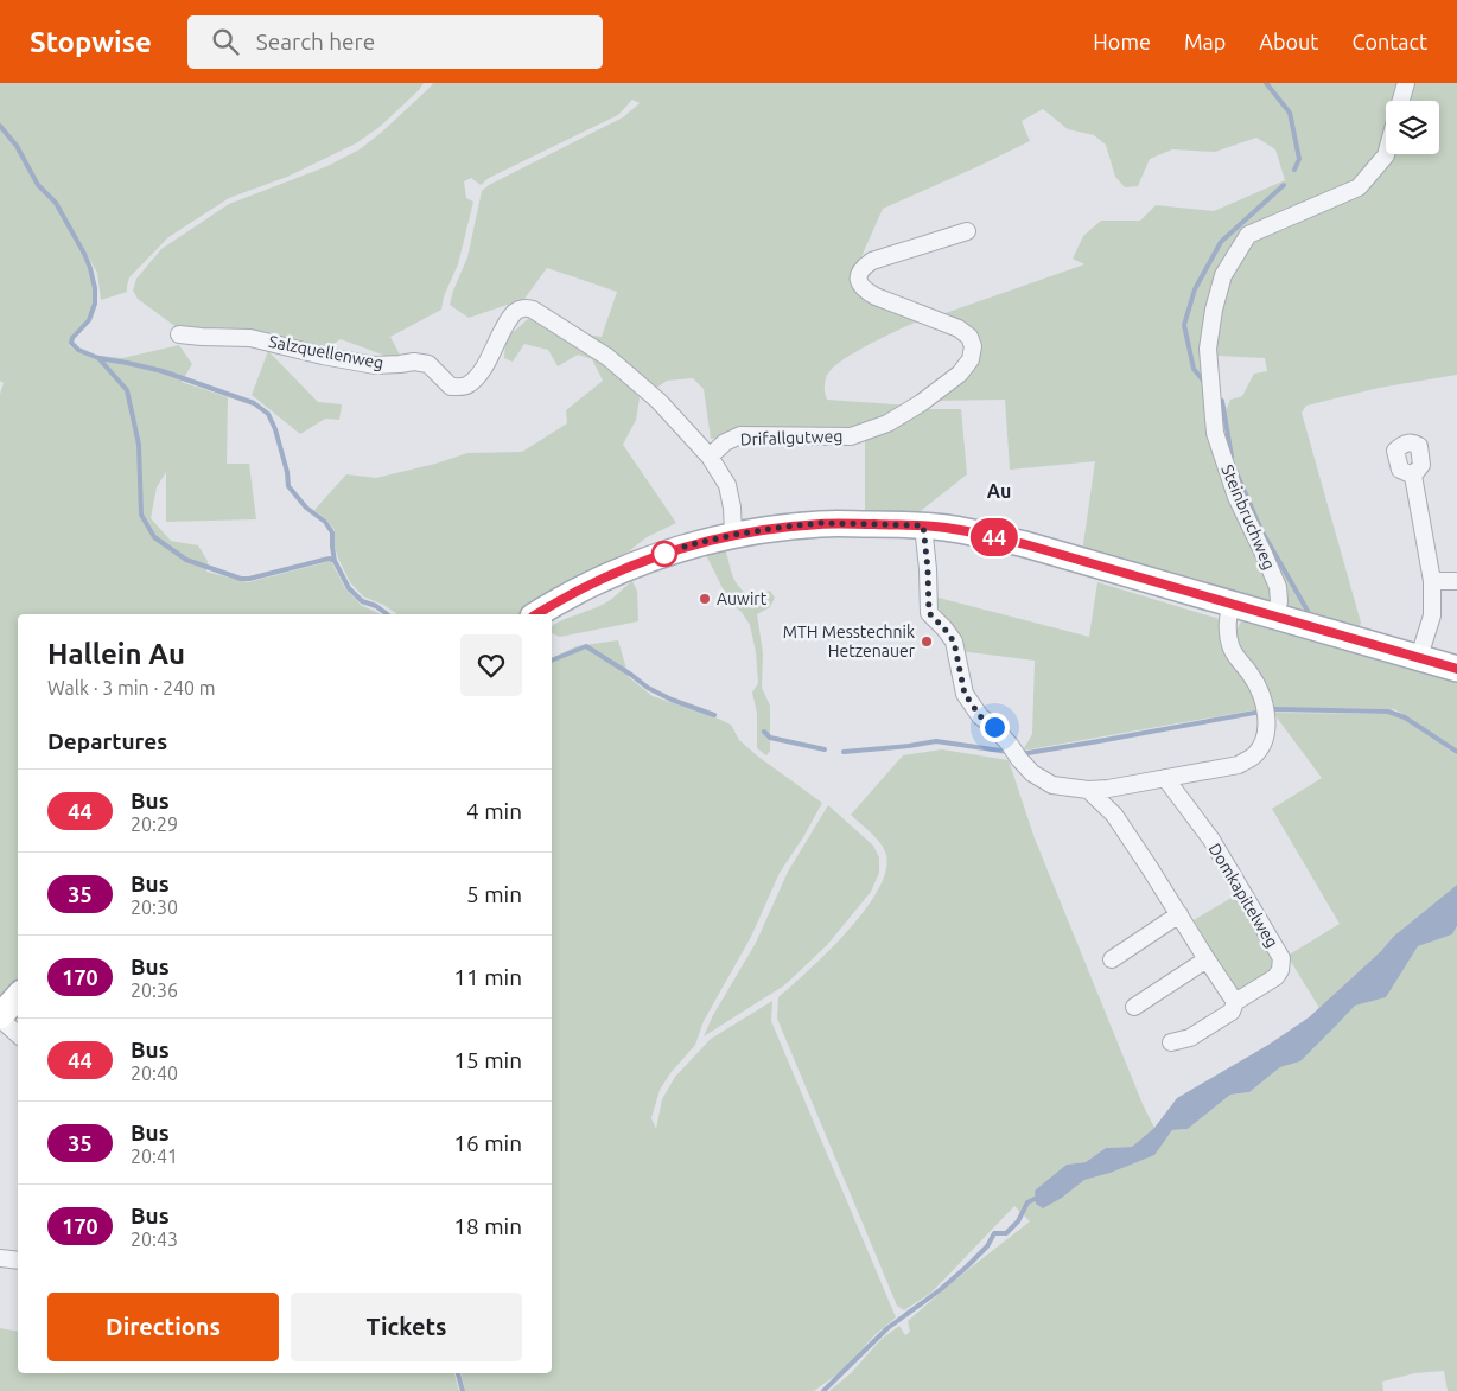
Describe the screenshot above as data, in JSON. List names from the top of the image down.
{
  "streets": {
    "street": [
      "Salzquellenweg",
      "Drifallgutweg",
      "Steinbruchweg",
      "Domkapitelweg"
    ]
  },
  "crossings": [
    ["Salzquellenweg", "Drifallgutweg"]
  ],
  "districts": ["Au"],
  "places": ["Auwirt", "MTH Messtechnik Hetzenauer"],
  "lines": ["bus line 44"],
  "page": {
    "header": "Stopwise",
    "search": "Search here",
    "nav": [
      "Home",
      "Map",
      "About",
      "Contact"
    ],
    "on_map": "44",
    "heading": [
      ["Hallein Au", "Walk · 3 min · 240 m"],
      "Departures"
    ],
    "list": [
      {
        "mark": "44",
        "name": "Bus",
        "note": "20:29",
        "value": "4 min"
      },
      {
        "mark": "35",
        "name": "Bus",
        "note": "20:30",
        "value": "5 min"
      },
      {
        "mark": "170",
        "name": "Bus",
        "note": "20:36",
        "value": "11 min"
      },
      {
        "mark": "44",
        "name": "Bus",
        "note": "20:40",
        "value": "15 min"
      },
      {
        "mark": "35",
        "name": "Bus",
        "note": "20:41",
        "value": "16 min"
      },
      {
        "mark": "170",
        "name": "Bus",
        "note": "20:43",
        "value": "18 min"
      }
    ],
    "buttons": ["Directions", "Tickets"]
  }
}
